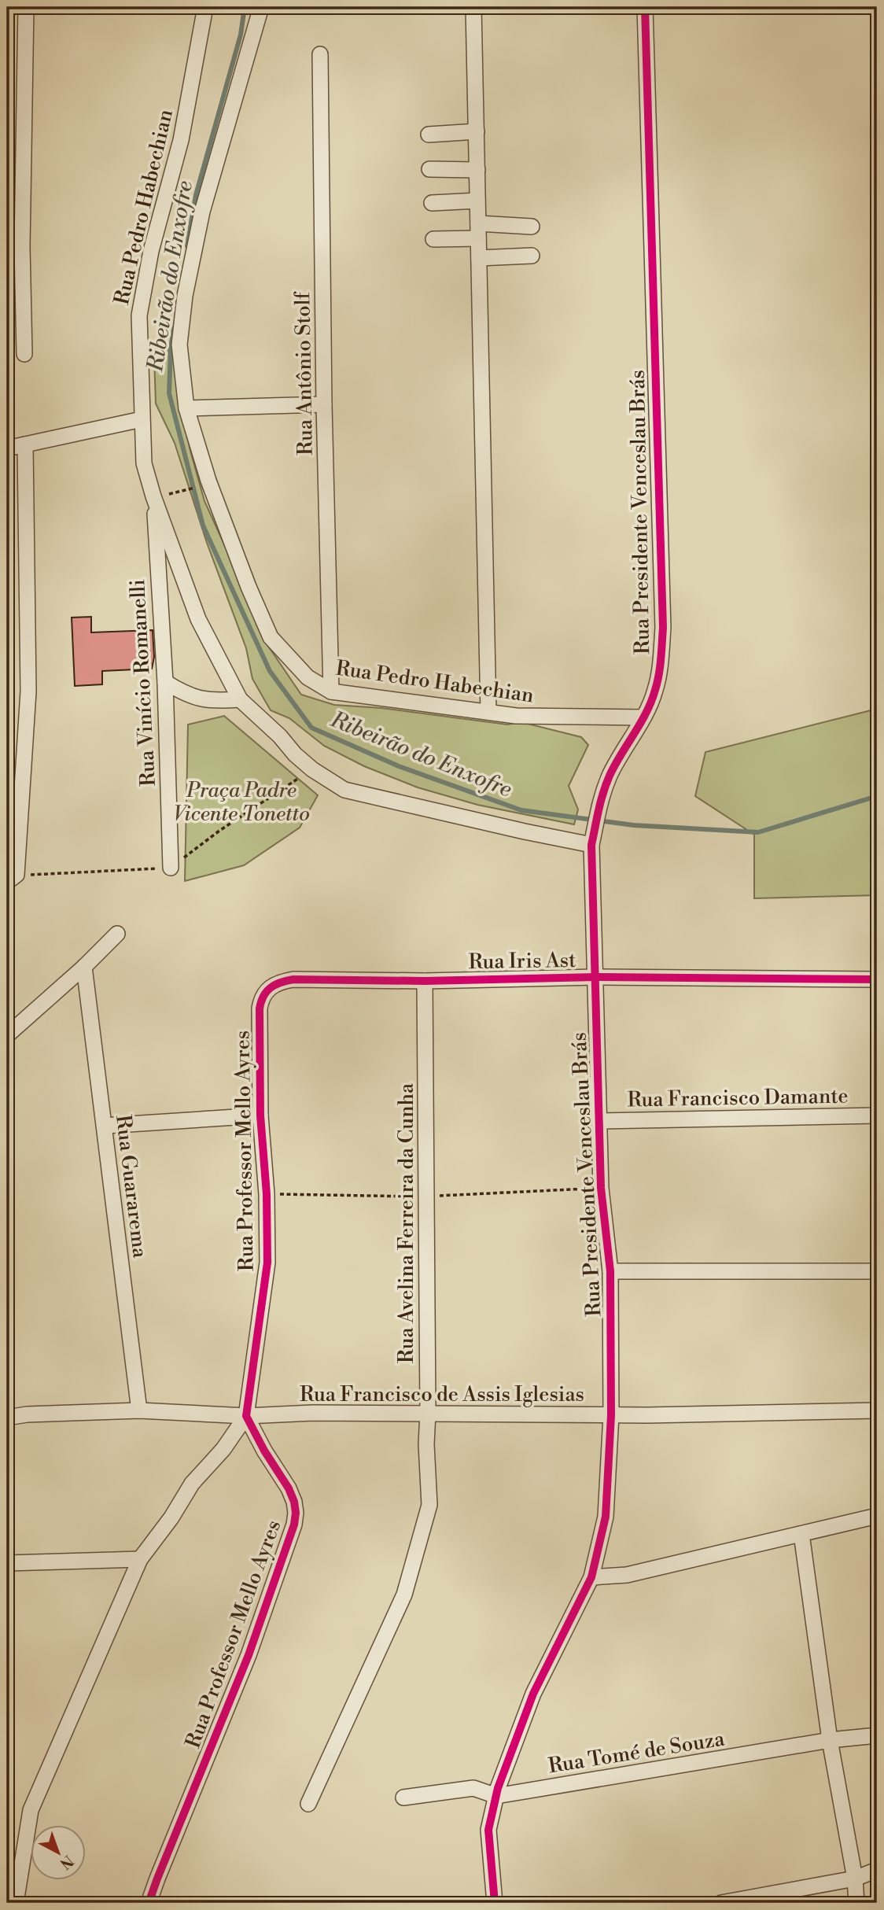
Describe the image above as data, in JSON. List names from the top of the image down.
{
  "streets": {
    "street": [
      "Rua Pedro Habechian",
      "Rua Antônio Stolf",
      "Rua Presidente Venceslau Brás",
      "Rua Vinício Romanelli",
      "Rua Iris Ast",
      "Rua Francisco Damante",
      "Rua Professor Mello Ayres",
      "Rua Guararema",
      "Rua Avelina Ferreira da Cunha",
      "Rua Francisco de Assis Iglesias",
      "Rua Tomé de Souza"
    ]
  },
  "crossings": [
    ["Rua Pedro Habechian", "Rua Antônio Stolf"],
    ["Rua Pedro Habechian", "Rua Presidente Venceslau Brás"],
    ["Rua Pedro Habechian", "Rua Vinício Romanelli"],
    ["Rua Presidente Venceslau Brás", "Rua Iris Ast"],
    ["Rua Presidente Venceslau Brás", "Rua Francisco Damante"],
    ["Rua Presidente Venceslau Brás", "Rua Francisco de Assis Iglesias"],
    ["Rua Presidente Venceslau Brás", "Rua Tomé de Souza"],
    ["Rua Iris Ast", "Rua Professor Mello Ayres"],
    ["Rua Iris Ast", "Rua Avelina Ferreira da Cunha"],
    ["Rua Professor Mello Ayres", "Rua Francisco de Assis Iglesias"],
    ["Rua Guararema", "Rua Francisco de Assis Iglesias"],
    ["Rua Avelina Ferreira da Cunha", "Rua Francisco de Assis Iglesias"]
  ],
  "water": ["Ribeirão do Enxofre"],
  "parks": ["Praça Padre Vicente Tonetto"],
  "north": "bottom right"
}
